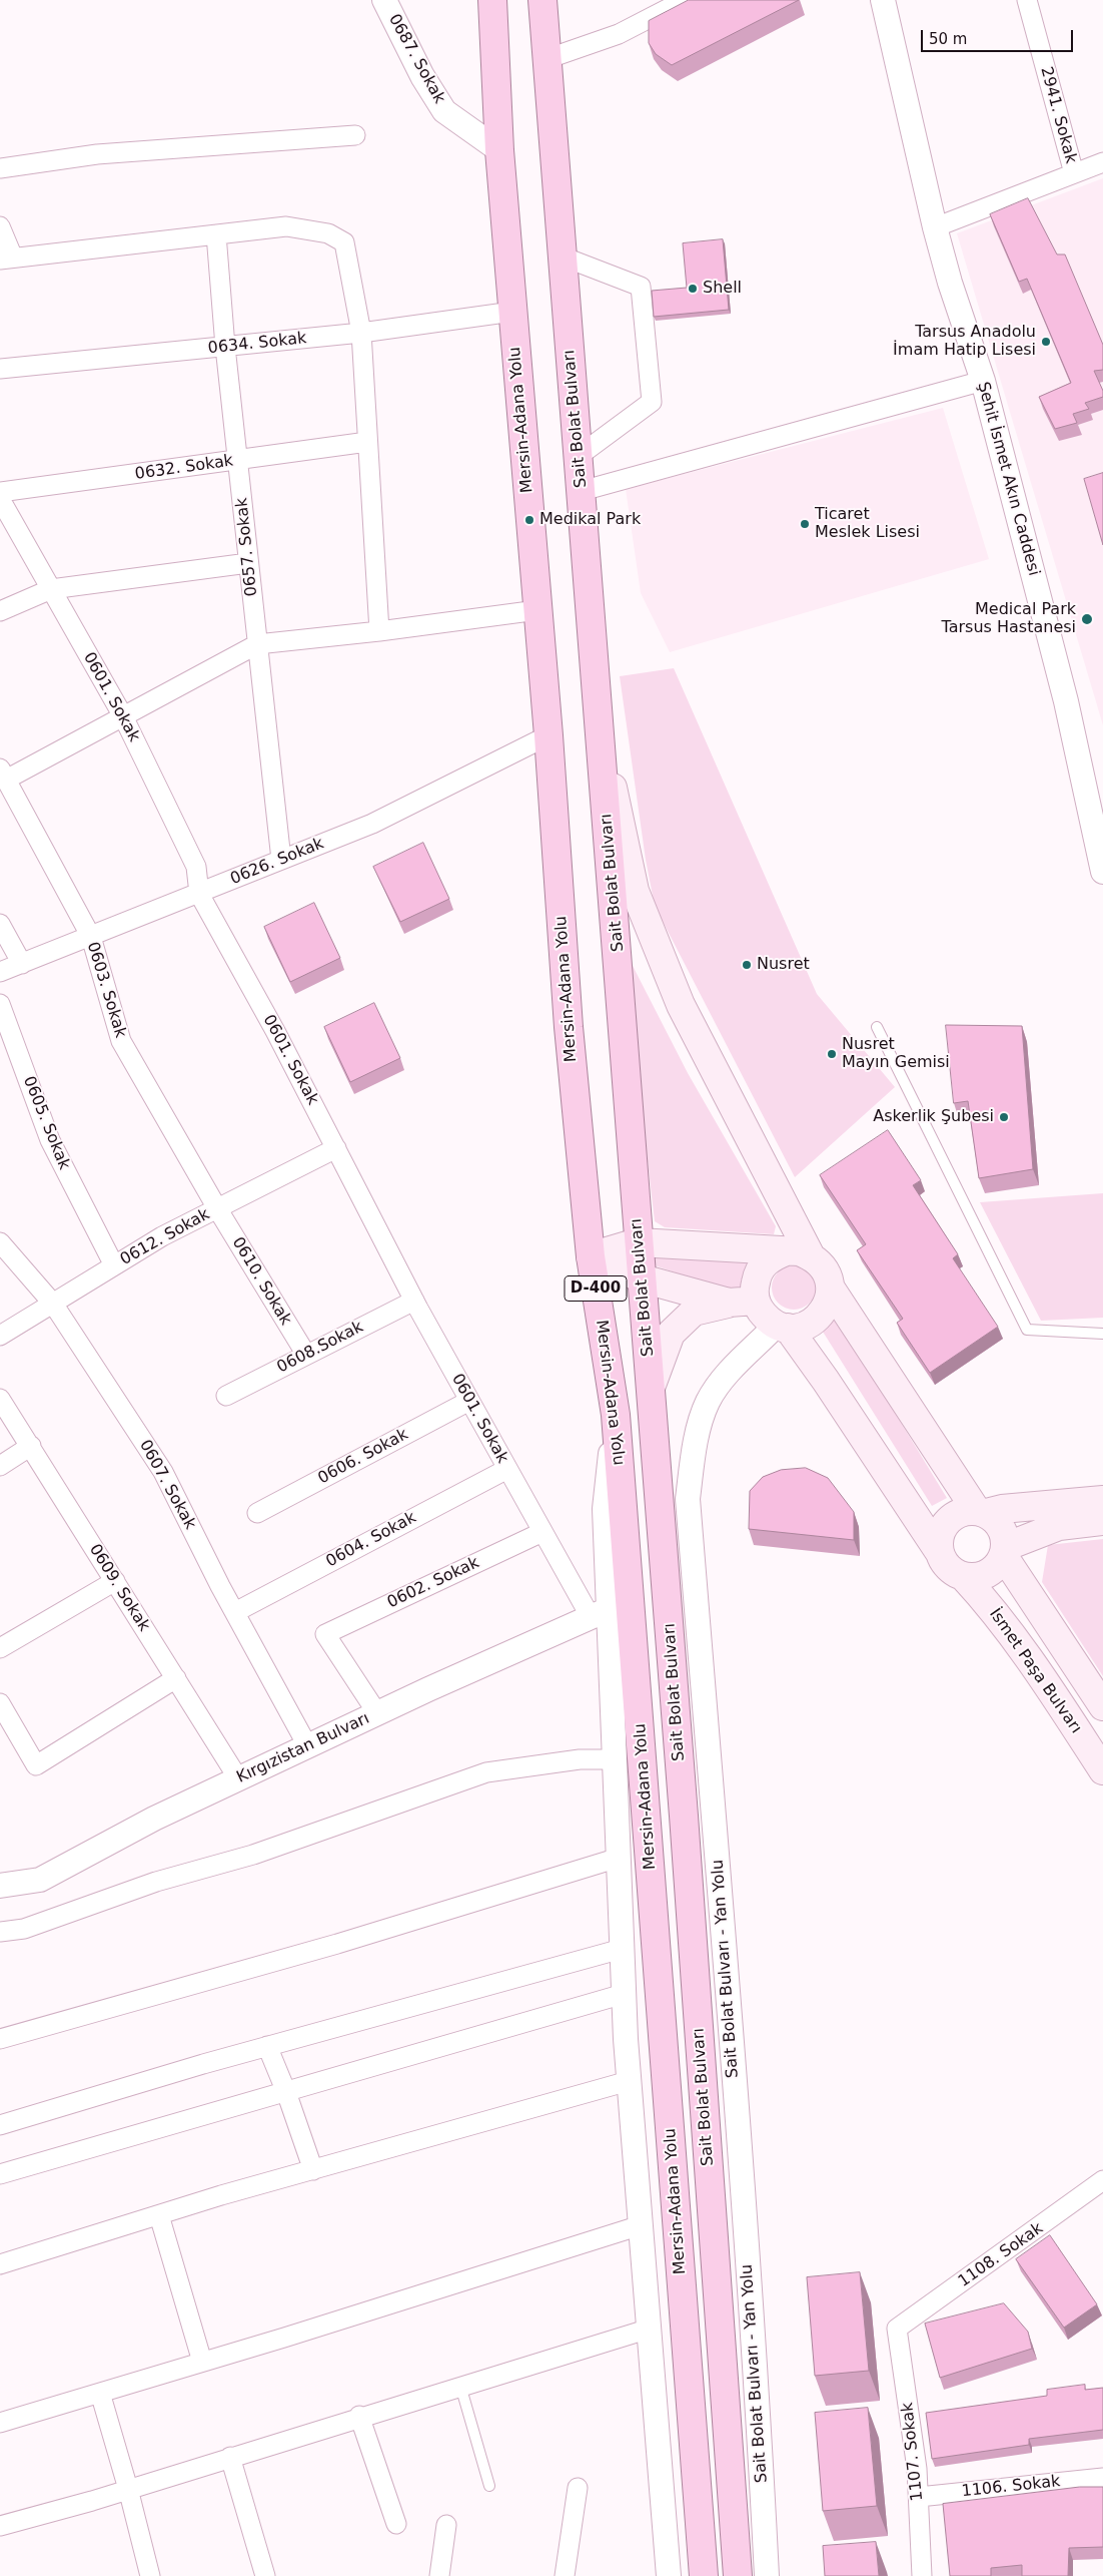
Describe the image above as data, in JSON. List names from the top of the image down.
{
  "streets": {
    "highway": ["Sait Bolat Bulvarı", "Mersin-Adana Yolu", "D-400"],
    "main road": ["İsmet Paşa Bulvarı"],
    "street": [
      "0687. Sokak",
      "2941. Sokak",
      "0634. Sokak",
      "0632. Sokak",
      "Şehit İsmet Akın Caddesi",
      "0657. Sokak",
      "0601. Sokak",
      "0626. Sokak",
      "0603. Sokak",
      "0605. Sokak",
      "0612. Sokak",
      "0610. Sokak",
      "0608.Sokak",
      "0606. Sokak",
      "0607. Sokak",
      "0604. Sokak",
      "0602. Sokak",
      "0609. Sokak",
      "Kırgızistan Bulvarı",
      "Sait Bolat Bulvarı - Yan Yolu",
      "1108. Sokak",
      "1107. Sokak",
      "1106. Sokak"
    ]
  },
  "crossings": [
    ["0687. Sokak", "Mersin-Adana Yolu"],
    ["0634. Sokak", "Mersin-Adana Yolu"],
    ["0634. Sokak", "0657. Sokak"],
    ["Mersin-Adana Yolu", "0626. Sokak"],
    ["0632. Sokak", "0657. Sokak"],
    ["0657. Sokak", "0626. Sokak"],
    ["0601. Sokak", "0626. Sokak"],
    ["0601. Sokak", "0612. Sokak"],
    ["0601. Sokak", "0608.Sokak"],
    ["0601. Sokak", "0606. Sokak"],
    ["0601. Sokak", "0604. Sokak"],
    ["0601. Sokak", "0602. Sokak"],
    ["0601. Sokak", "Kırgızistan Bulvarı"],
    ["0626. Sokak", "0603. Sokak"],
    ["0603. Sokak", "0612. Sokak"],
    ["0603. Sokak", "0610. Sokak"],
    ["0605. Sokak", "0612. Sokak"],
    ["0612. Sokak", "0610. Sokak"],
    ["0612. Sokak", "0607. Sokak"],
    ["0610. Sokak", "0608.Sokak"],
    ["0607. Sokak", "0604. Sokak"],
    ["0607. Sokak", "Kırgızistan Bulvarı"],
    ["0602. Sokak", "Kırgızistan Bulvarı"],
    ["0609. Sokak", "Kırgızistan Bulvarı"],
    ["1108. Sokak", "1107. Sokak"],
    ["1107. Sokak", "1106. Sokak"]
  ],
  "places": [
    "Shell",
    "Tarsus Anadolu İmam Hatip Lisesi",
    "Medikal Park",
    "Ticaret Meslek Lisesi",
    "Medical Park Tarsus Hastanesi",
    "Nusret",
    "Nusret Mayın Gemisi",
    "Askerlik Şubesi"
  ],
  "scale_bar": "50 m"
}
